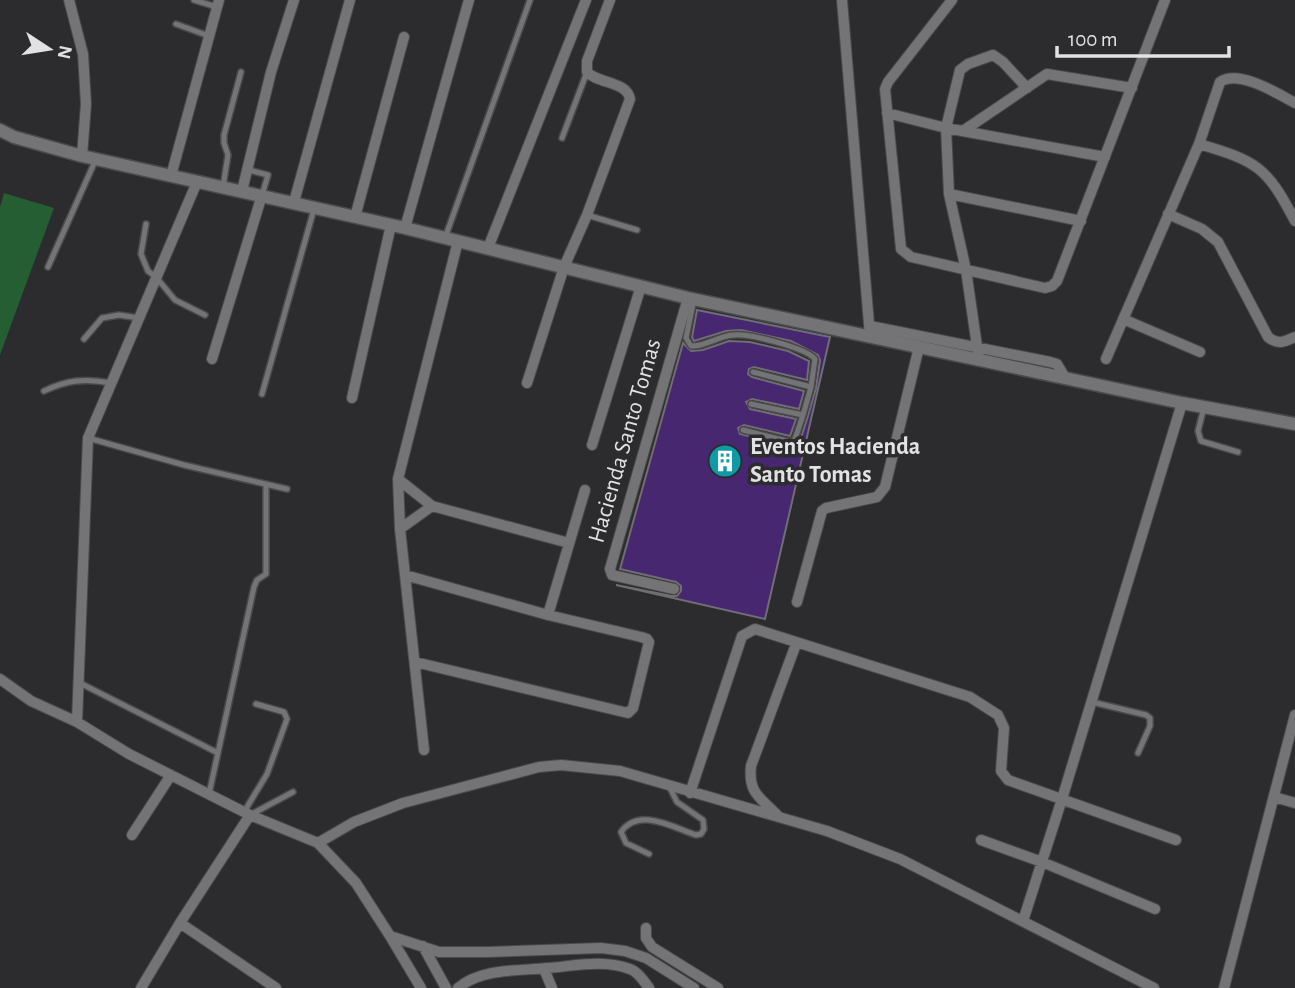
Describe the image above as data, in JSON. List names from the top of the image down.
{
  "streets": {
    "street": ["Hacienda Santo Tomas"]
  },
  "places": {
    "building": ["Eventos Hacienda Santo Tomas"]
  },
  "scale_bar": "100 m",
  "north": "right"
}
